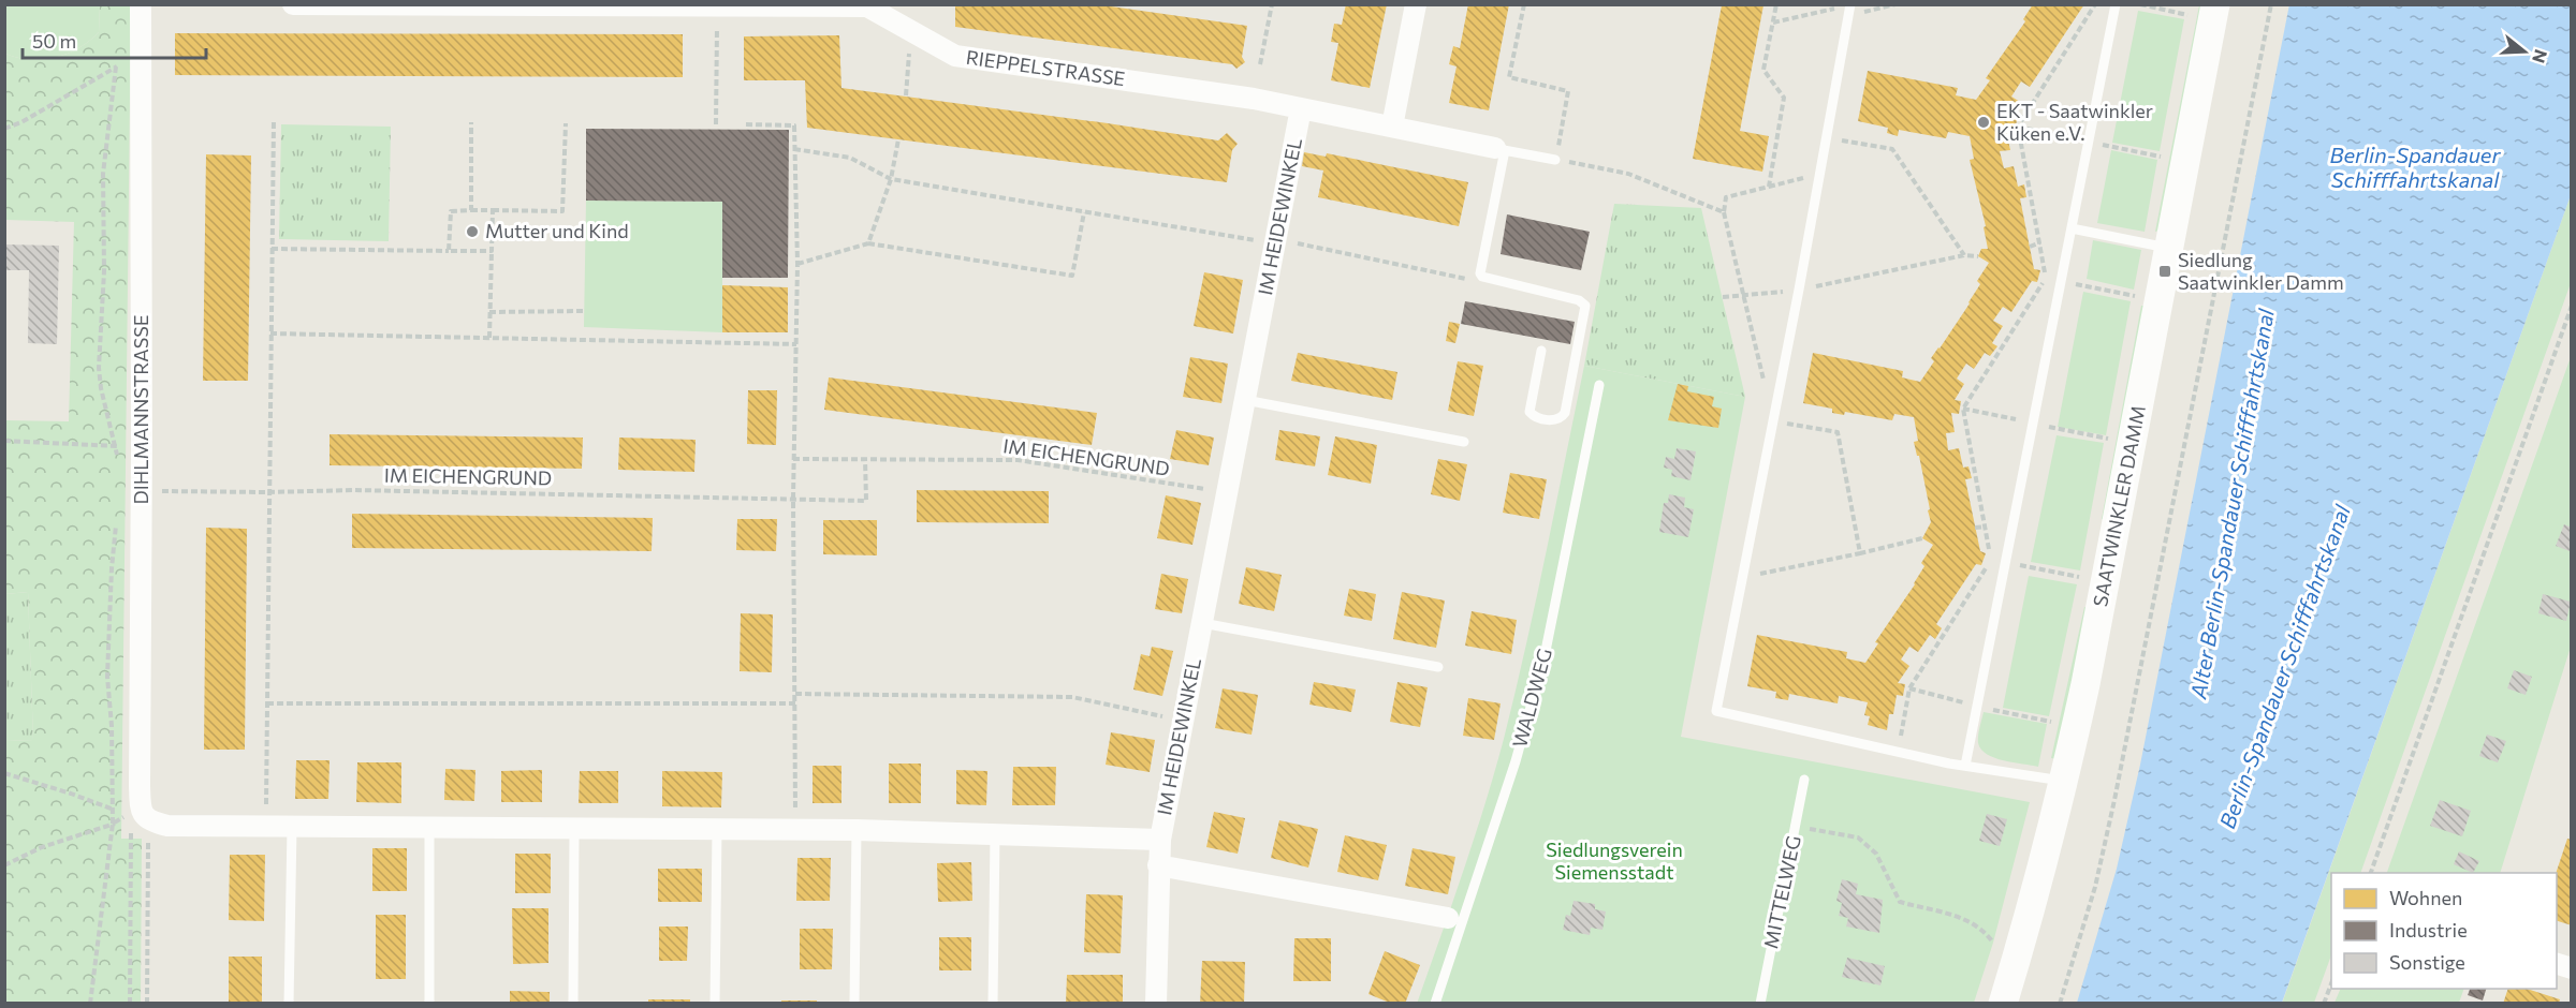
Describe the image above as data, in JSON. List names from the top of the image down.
{
  "streets": {
    "main road": ["SAATWINKLER DAMM"],
    "street": ["RIEPPELSTRASSE", "IM HEIDEWINKEL", "DIHLMANNSTRASSE"],
    "lane": ["WALDWEG", "MITTELWEG"],
    "path": ["IM EICHENGRUND"]
  },
  "crossings": [
    ["RIEPPELSTRASSE", "IM HEIDEWINKEL"],
    ["IM HEIDEWINKEL", "DIHLMANNSTRASSE"],
    ["IM HEIDEWINKEL", "IM EICHENGRUND"],
    ["DIHLMANNSTRASSE", "IM EICHENGRUND"]
  ],
  "water": ["Berlin-Spandauer Schifffahrtskanal", "Alter Berlin-Spandauer Schifffahrtskanal"],
  "parks": ["Siedlungsverein Siemensstadt"],
  "places": {
    "other": ["EKT - Saatwinkler Küken e.V.", "Mutter und Kind"],
    "transit": ["Siedlung Saatwinkler Damm"]
  },
  "legend": ["Wohnen", "Industrie", "Sonstige"],
  "scale_bar": "50 m",
  "north": "right"
}
